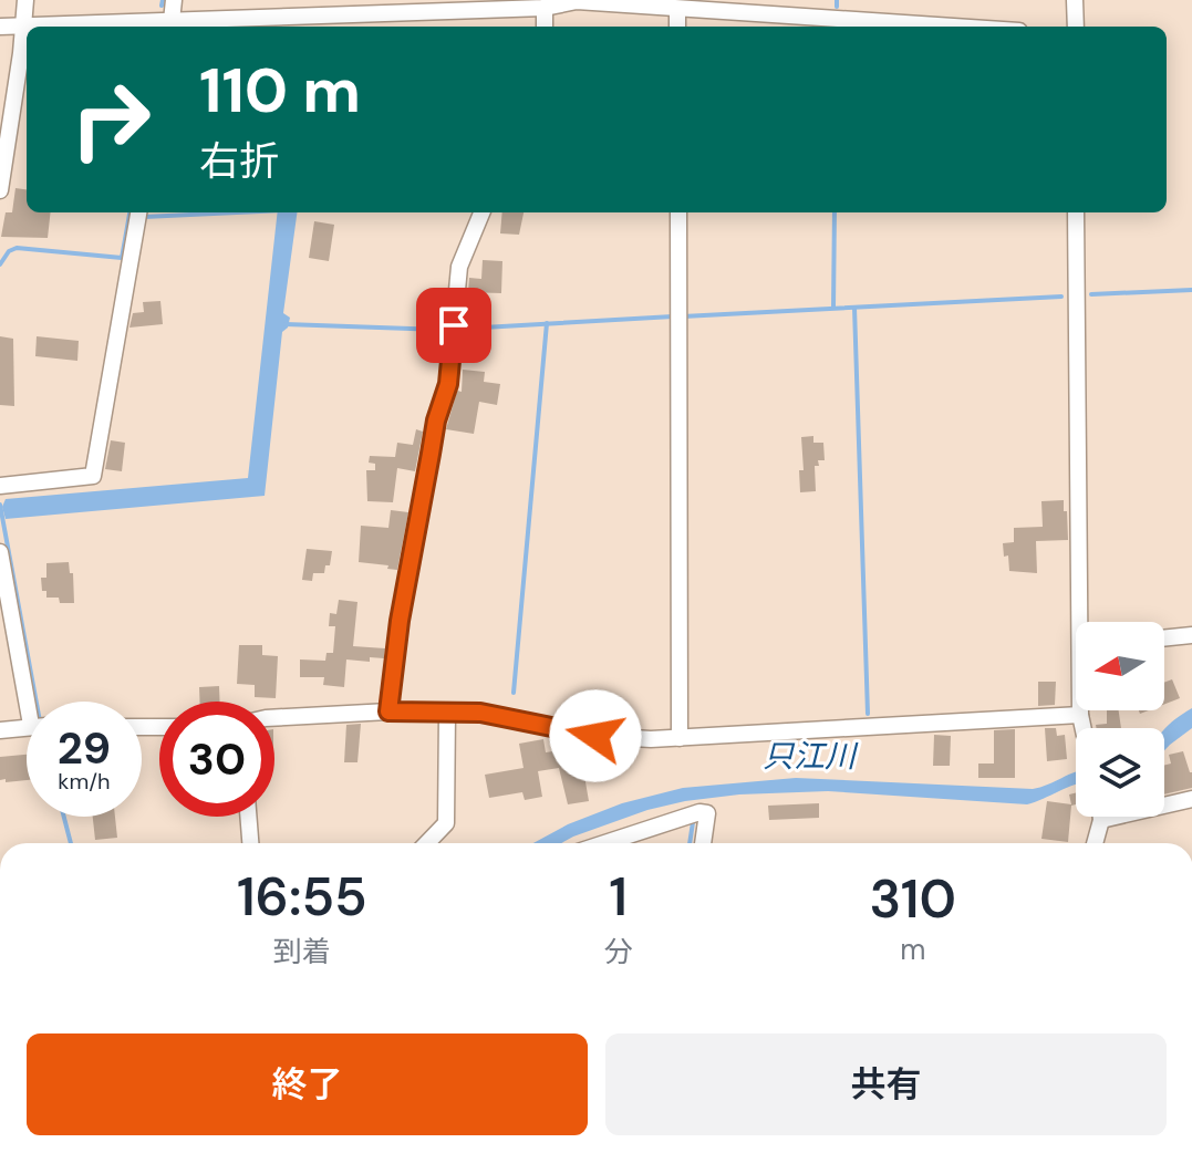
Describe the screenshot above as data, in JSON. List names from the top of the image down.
{
  "water": ["只江川"],
  "north": "left",
  "page": {
    "turn": ["110 m", "右折"],
    "speed": "29 km/h",
    "limit": "30",
    "eta": [
      "16:55",
      "到着",
      "1",
      "分",
      "310",
      "m"
    ],
    "buttons": ["終了", "共有"]
  }
}
